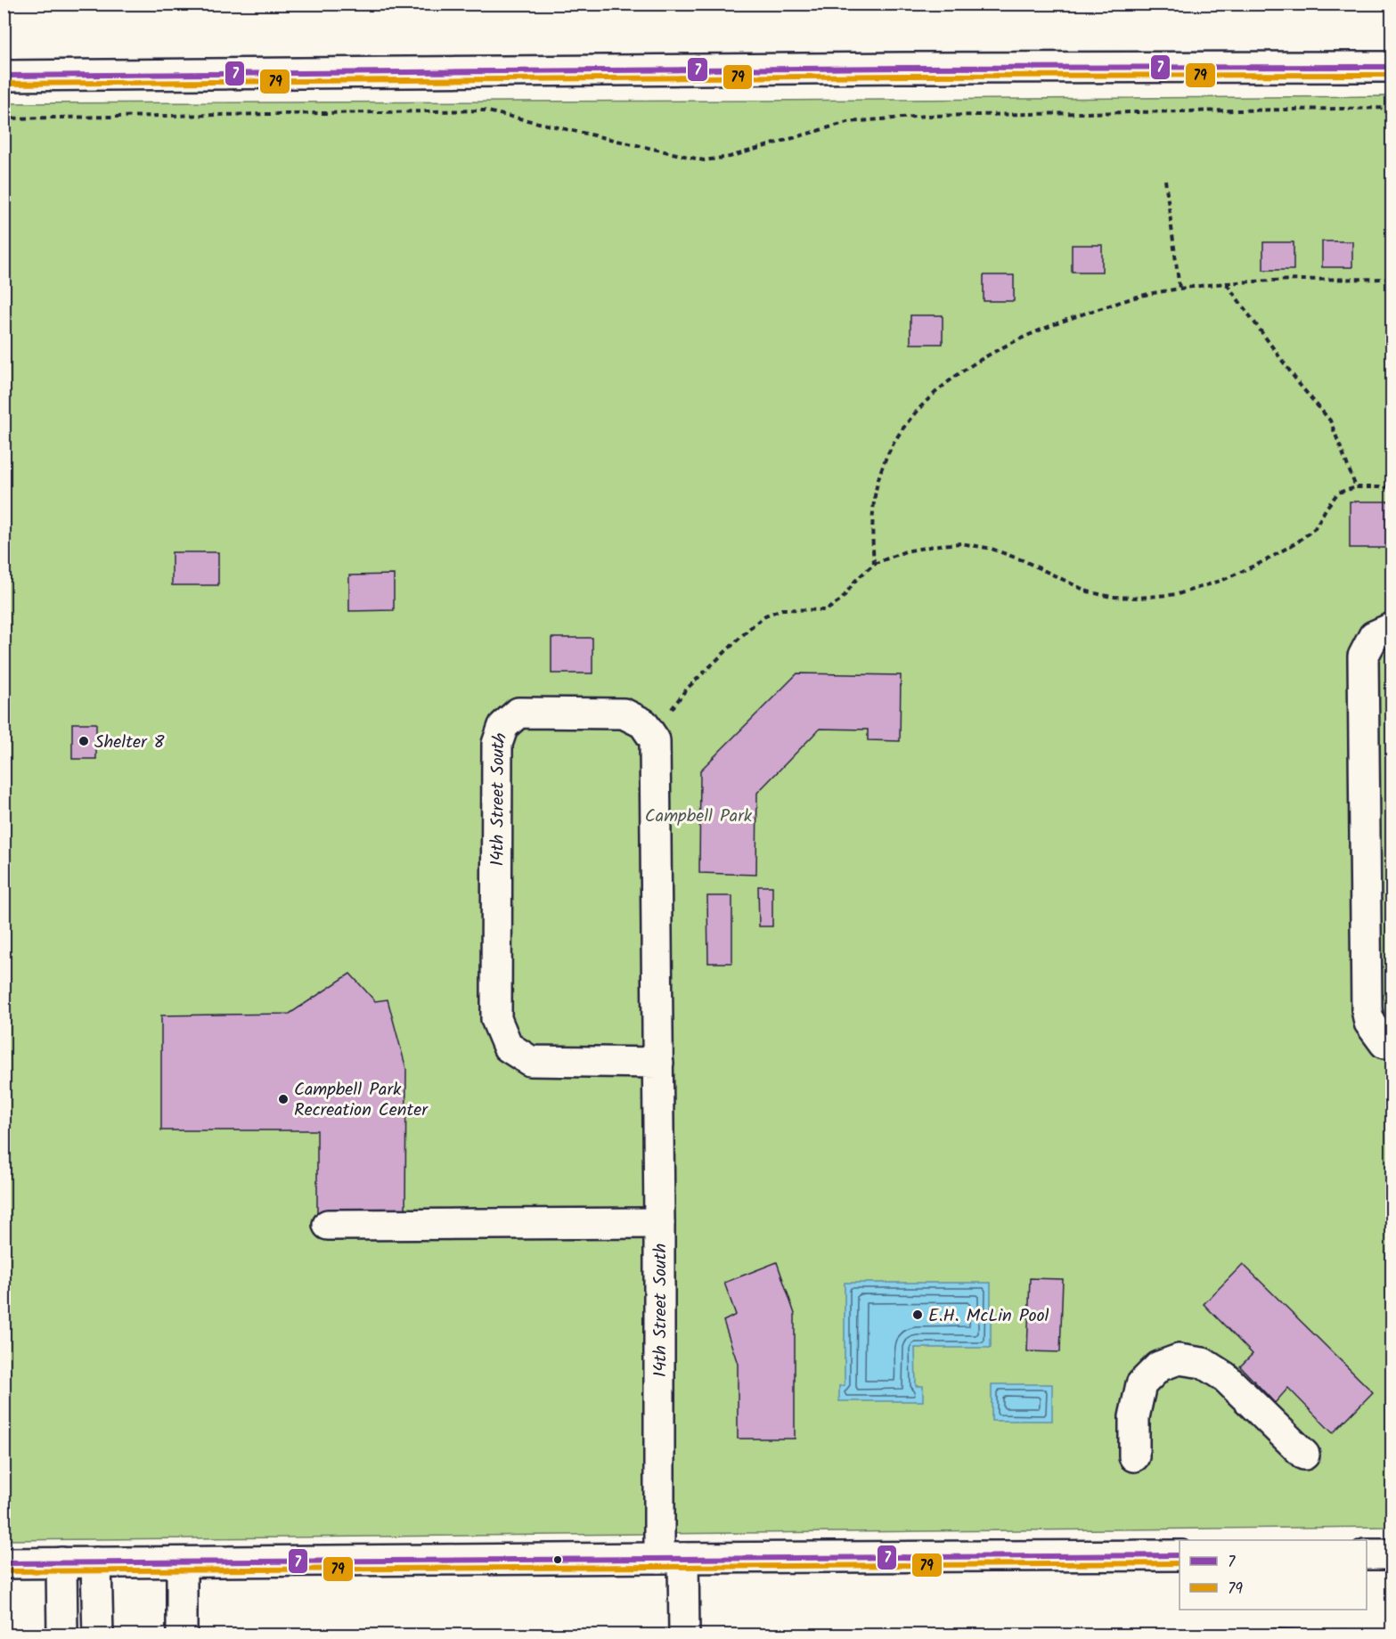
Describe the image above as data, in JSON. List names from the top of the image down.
{
  "streets": {
    "street": ["14th Street South"]
  },
  "parks": ["Campbell Park"],
  "places": ["Shelter 8", "Campbell Park Recreation Center", "E.H. McLin Pool"],
  "lines": ["transit line 7", "transit line 79"],
  "legend": ["7", "79"]
}
